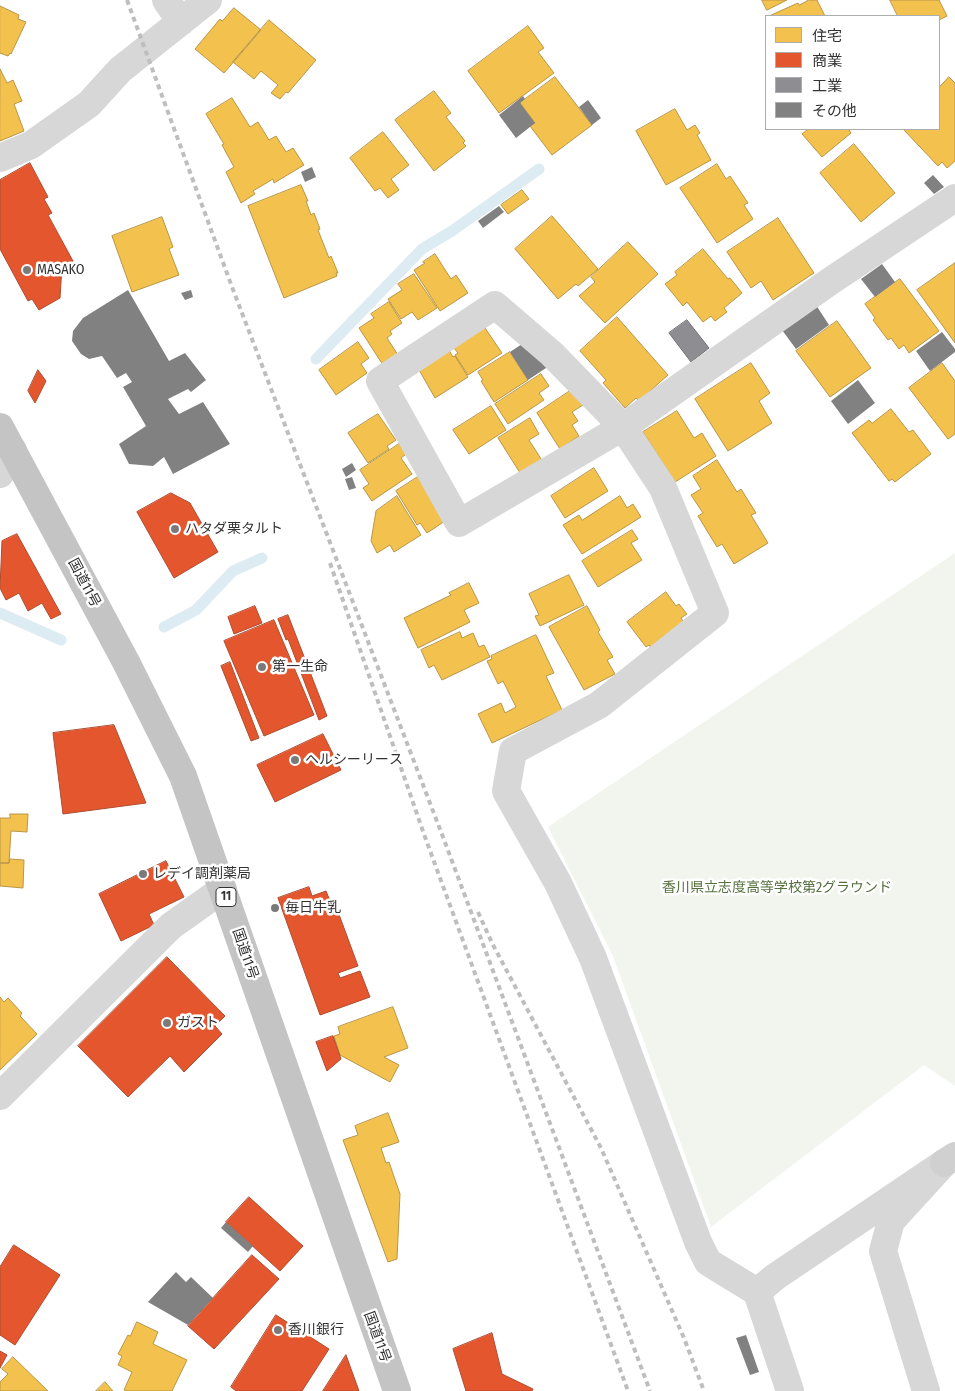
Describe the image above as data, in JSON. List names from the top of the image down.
{
  "streets": {
    "highway": ["国道11号", "11"]
  },
  "parks": ["香川県立志度高等学校第2グラウンド"],
  "places": [
    "MASAKO",
    "ハタダ栗タルト",
    "第一生命",
    "ヘルシーリース",
    "レデイ調剤薬局",
    "毎日牛乳",
    "ガスト",
    "香川銀行"
  ],
  "legend": [
    "住宅",
    "商業",
    "工業",
    "その他"
  ]
}
